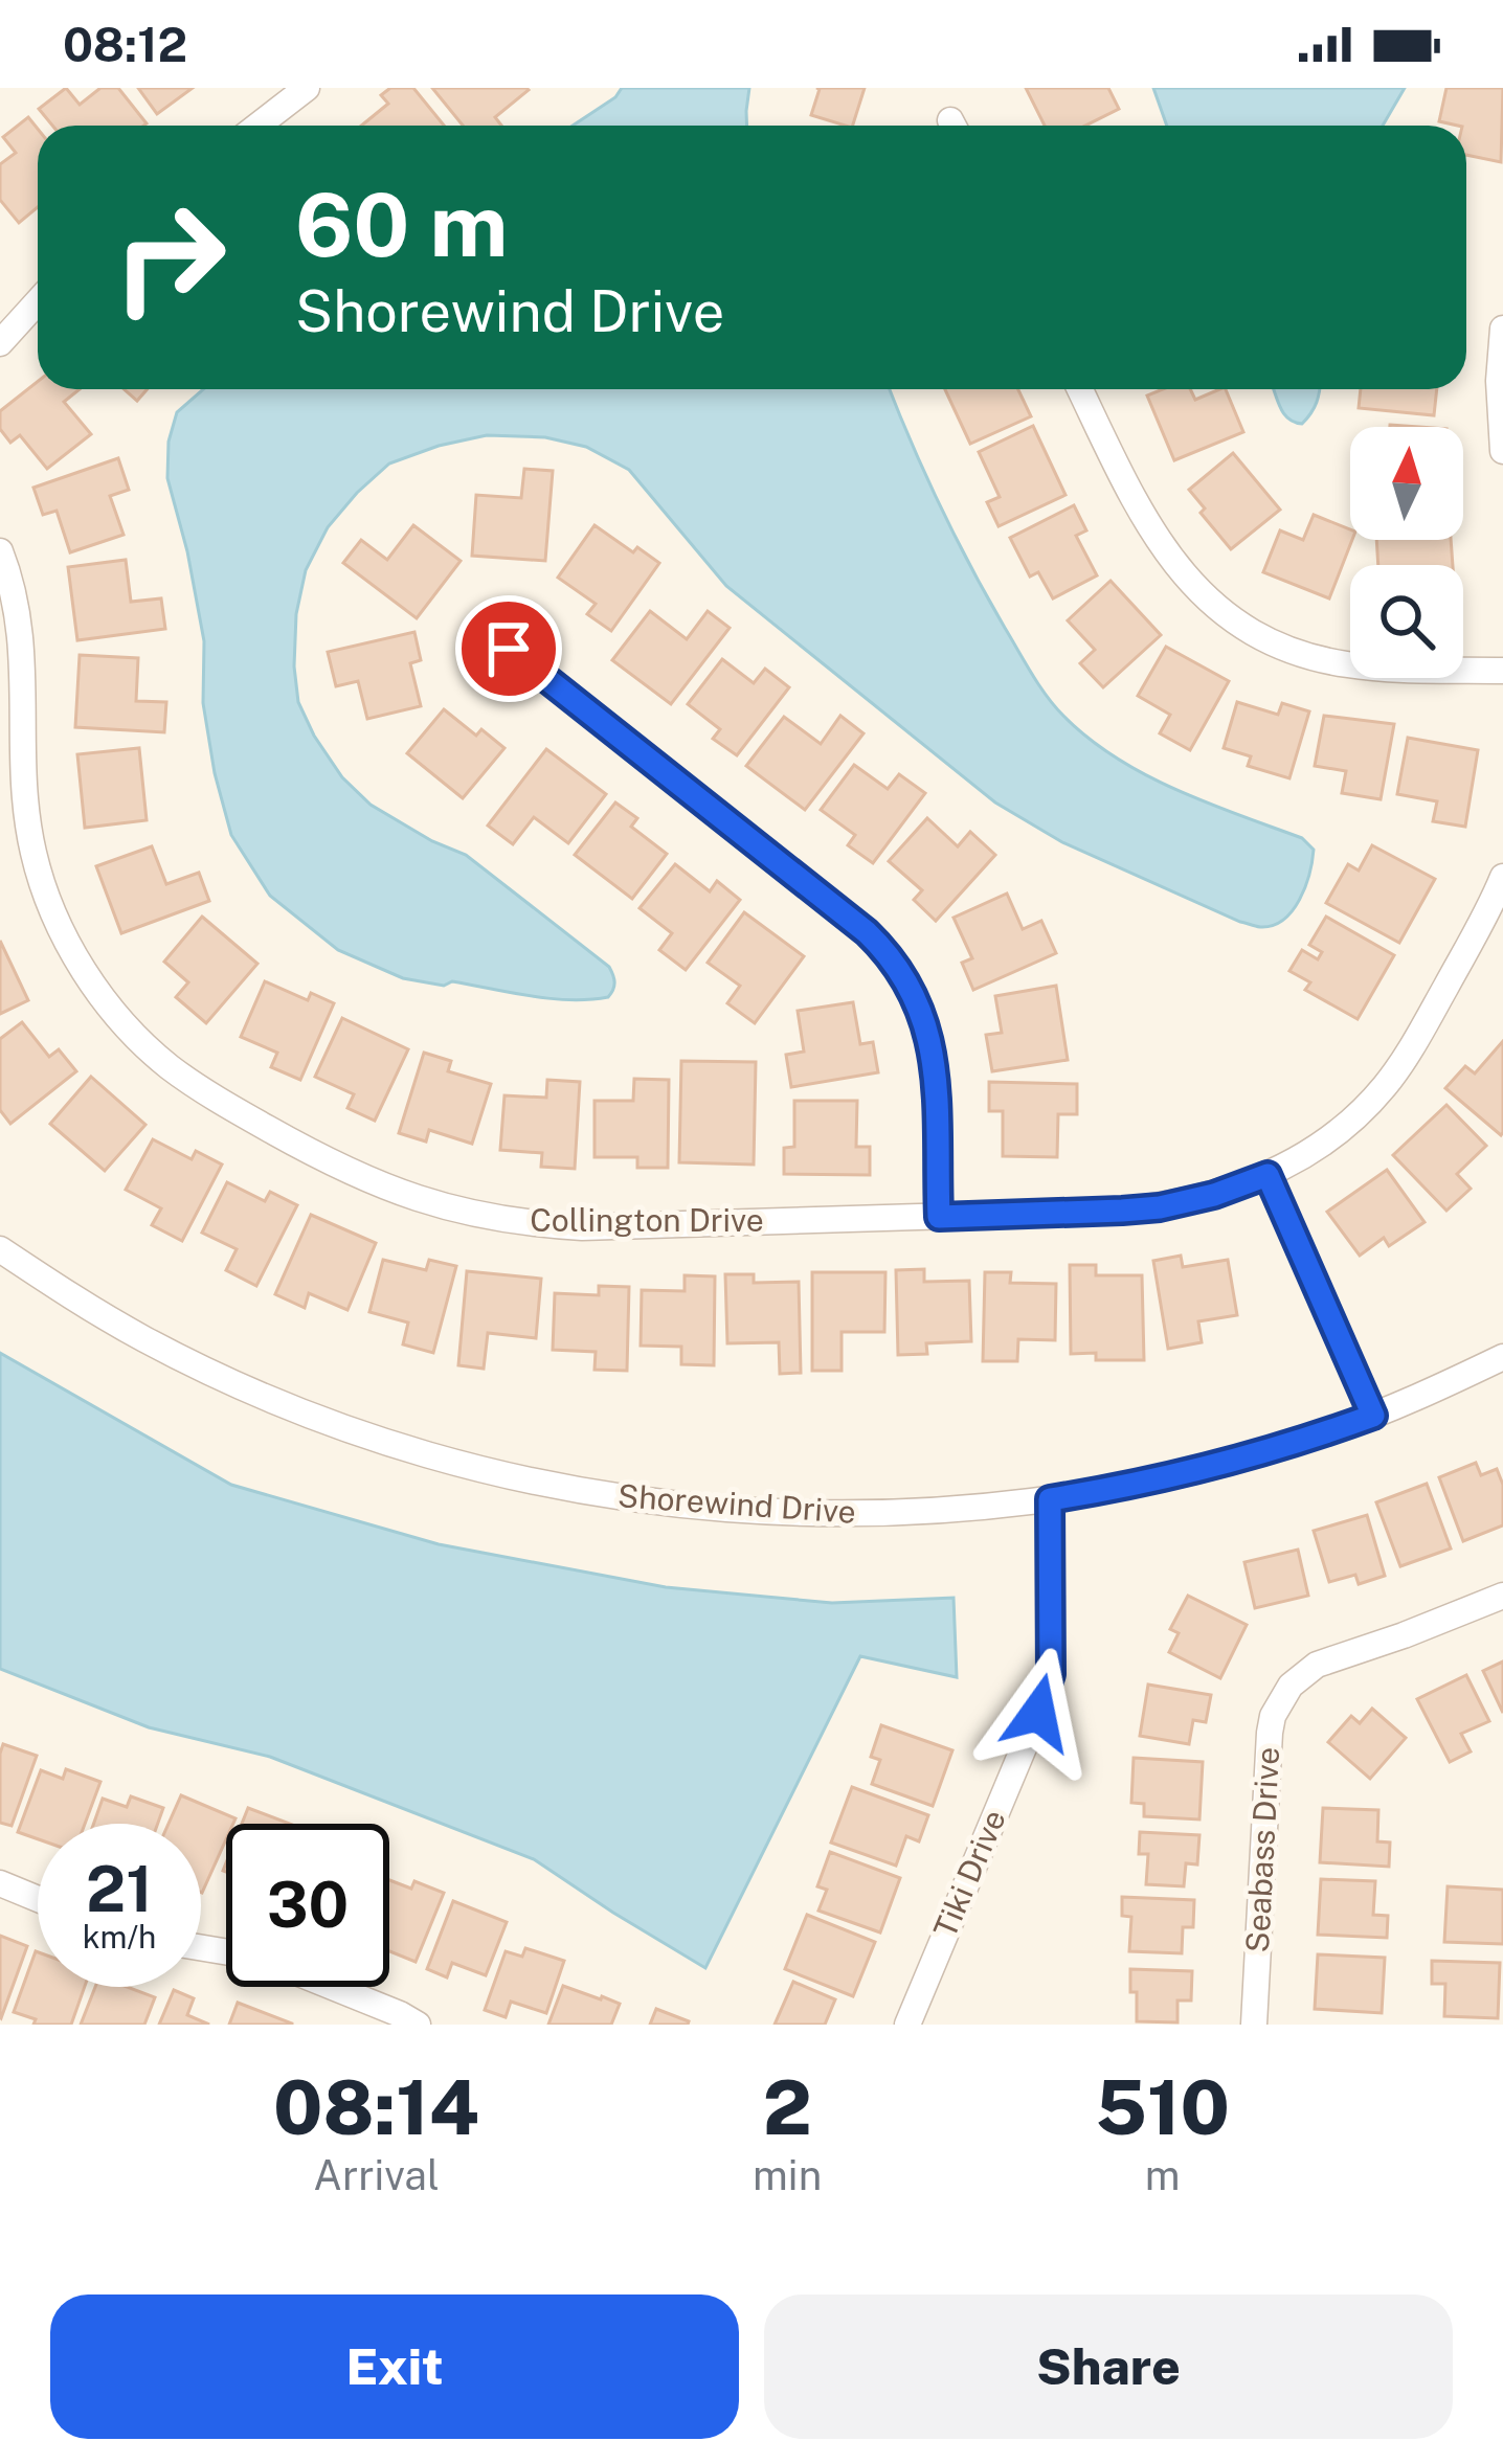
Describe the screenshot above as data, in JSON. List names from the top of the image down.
{
  "streets": {
    "street": [
      "Collington Drive",
      "Shorewind Drive",
      "Seabass Drive",
      "Tiki Drive"
    ]
  },
  "crossings": [
    ["Shorewind Drive", "Tiki Drive"]
  ],
  "north": "top",
  "page": {
    "status": "08:12",
    "turn": ["60 m", "Shorewind Drive"],
    "speed": "21 km/h",
    "limit": "30",
    "eta": [
      "08:14",
      "Arrival",
      "2",
      "min",
      "510",
      "m"
    ],
    "buttons": ["Exit", "Share"]
  }
}
